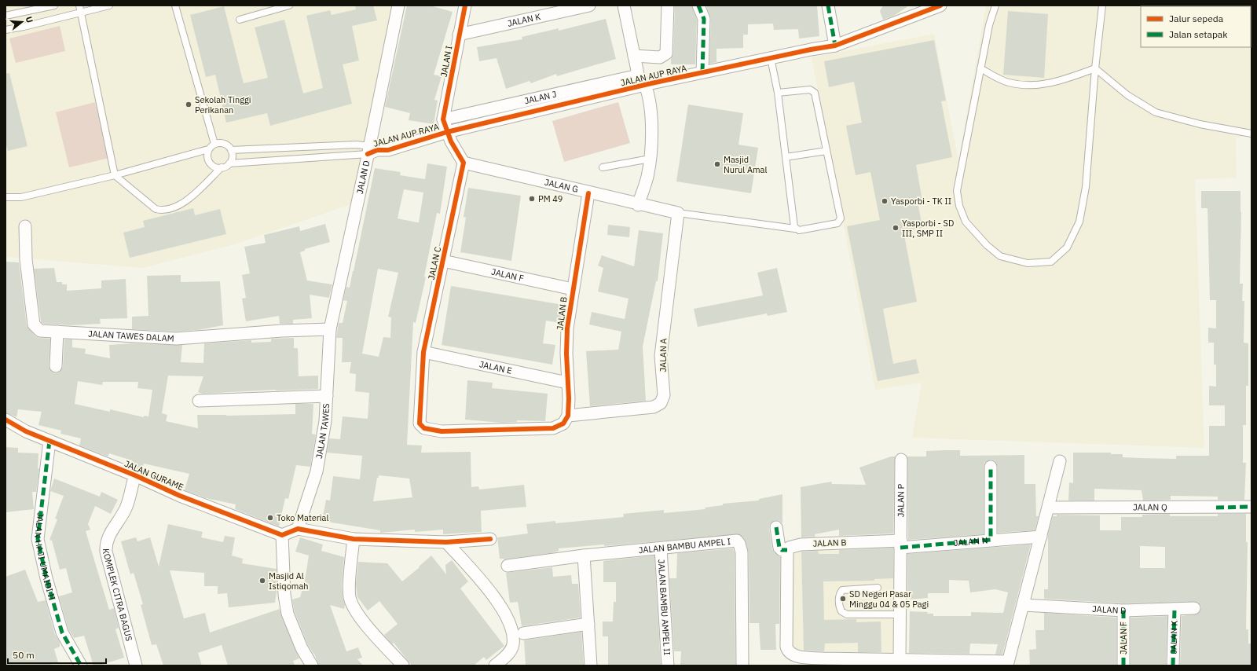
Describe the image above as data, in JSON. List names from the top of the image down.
{
  "streets": {
    "street": [
      "JALAN K",
      "JALAN I",
      "JALAN AUP RAYA",
      "JALAN D",
      "JALAN G",
      "JALAN C",
      "JALAN F",
      "JALAN B",
      "JALAN TAWES DALAM",
      "JALAN A",
      "JALAN E",
      "JALAN TAWES",
      "JALAN GURAME",
      "JALAN P",
      "JALAN Q",
      "JALAN N",
      "JALAN BAMBU AMPEL I",
      "JALAN HAJI UMAIDI II",
      "KOMPLEK CITRA BAGUS",
      "JALAN BAMBU AMPEL II"
    ]
  },
  "crossings": [
    ["JALAN K", "JALAN I"],
    ["JALAN K", "JALAN D"],
    ["JALAN I", "JALAN AUP RAYA"],
    ["JALAN AUP RAYA", "JALAN D"],
    ["JALAN D", "JALAN F"],
    ["JALAN D", "JALAN TAWES DALAM"],
    ["JALAN D", "JALAN TAWES"],
    ["JALAN G", "JALAN C"],
    ["JALAN G", "JALAN B"],
    ["JALAN G", "JALAN A"],
    ["JALAN C", "JALAN F"],
    ["JALAN C", "JALAN B"],
    ["JALAN C", "JALAN A"],
    ["JALAN C", "JALAN E"],
    ["JALAN F", "JALAN B"],
    ["JALAN B", "JALAN A"],
    ["JALAN B", "JALAN E"],
    ["JALAN B", "JALAN P"],
    ["JALAN B", "JALAN N"],
    ["JALAN TAWES DALAM", "JALAN TAWES"],
    ["JALAN GURAME", "JALAN HAJI UMAIDI II"],
    ["JALAN GURAME", "KOMPLEK CITRA BAGUS"],
    ["JALAN P", "JALAN N"],
    ["JALAN BAMBU AMPEL I", "JALAN BAMBU AMPEL II"]
  ],
  "places": [
    "Sekolah Tinggi Perikanan",
    "Masjid Nurul Amal",
    "PM 49",
    "Yasporbi - TK II",
    "Yasporbi - SD III, SMP II",
    "Toko Material",
    "Masjid Al Istiqomah",
    "SD Negeri Pasar Minggu 04 & 05 Pagi"
  ],
  "legend": ["Jalur sepeda", "Jalan setapak"],
  "scale_bar": "50 m",
  "north": "right"
}
